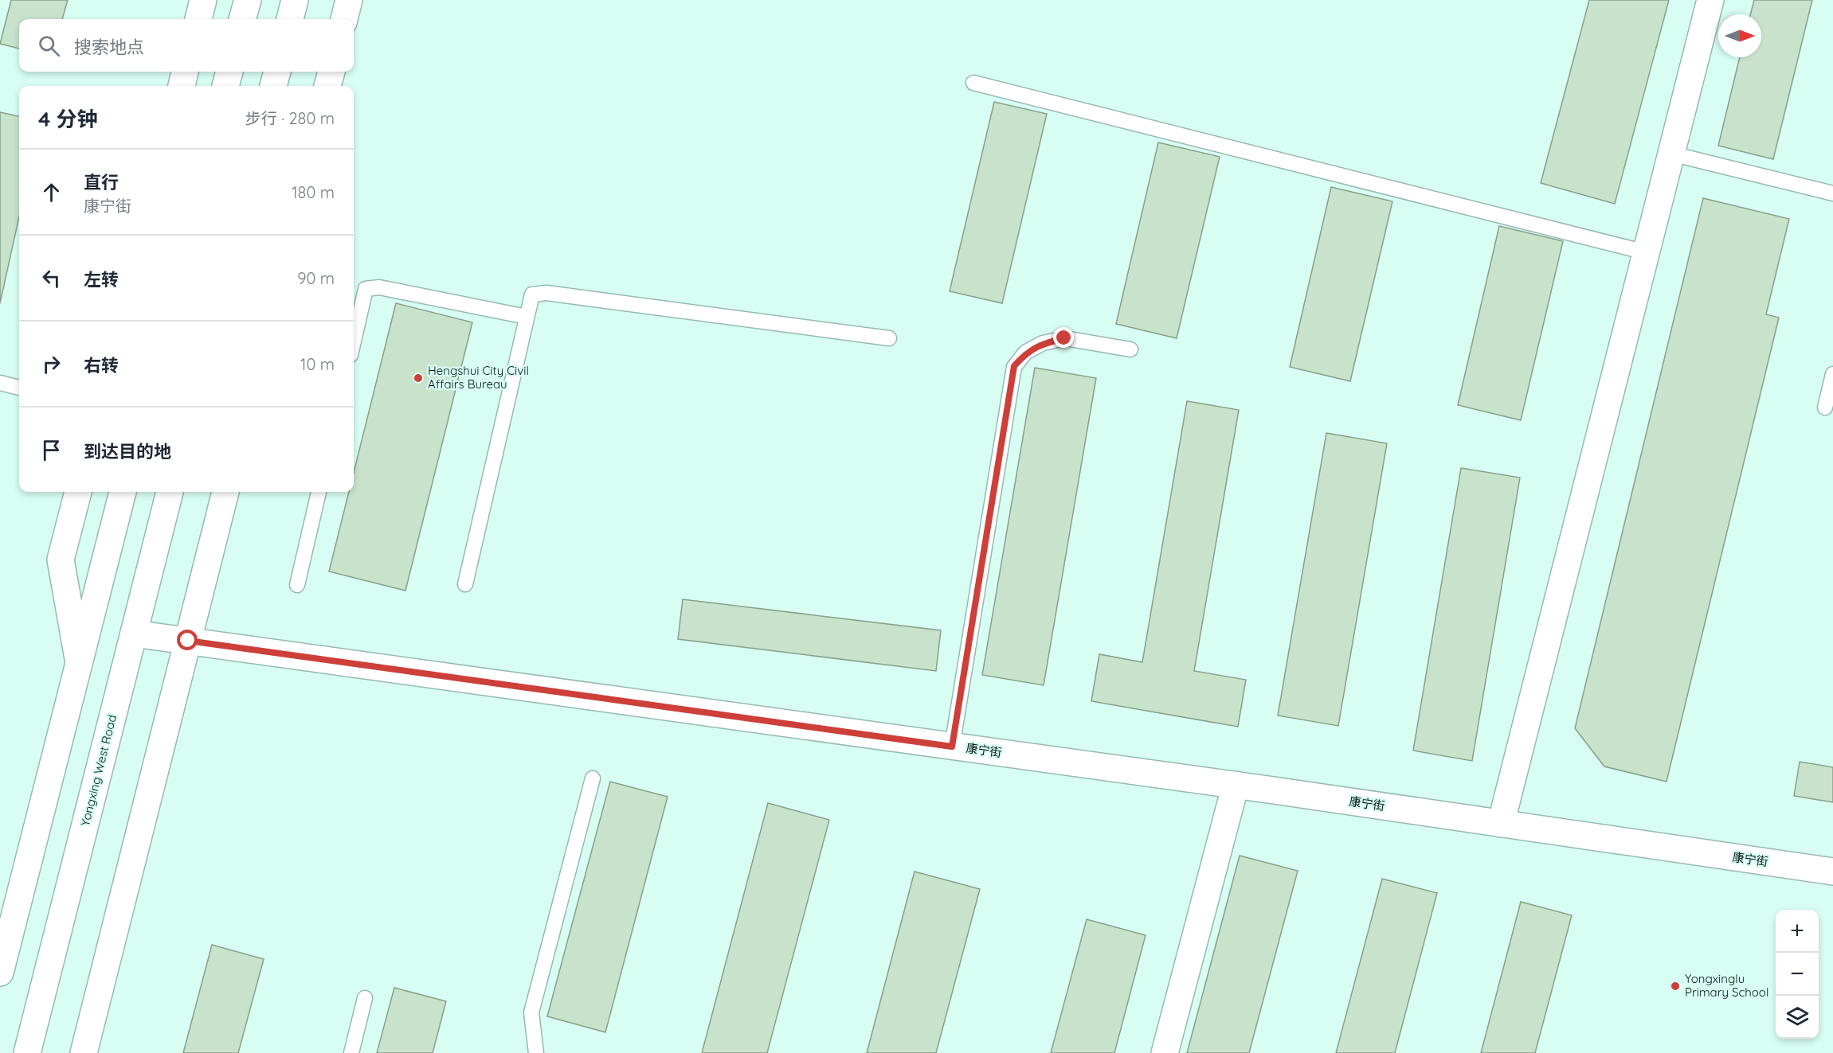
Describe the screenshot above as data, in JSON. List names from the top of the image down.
{
  "streets": {
    "street": ["康宁街", "Yongxing West Road"]
  },
  "crossings": [
    ["康宁街", "Yongxing West Road"]
  ],
  "places": ["Hengshui City Civil Affairs Bureau", "Yongxinglu Primary School"],
  "north": "right",
  "page": {
    "search": "搜索地点",
    "heading": ["4 分钟", "步行 · 280 m"],
    "list": [
      ["直行", "康宁街", "180 m"],
      ["左转", "90 m"],
      ["右转", "10 m"],
      "到达目的地"
    ],
    "map_buttons": ["+", "−"]
  }
}
